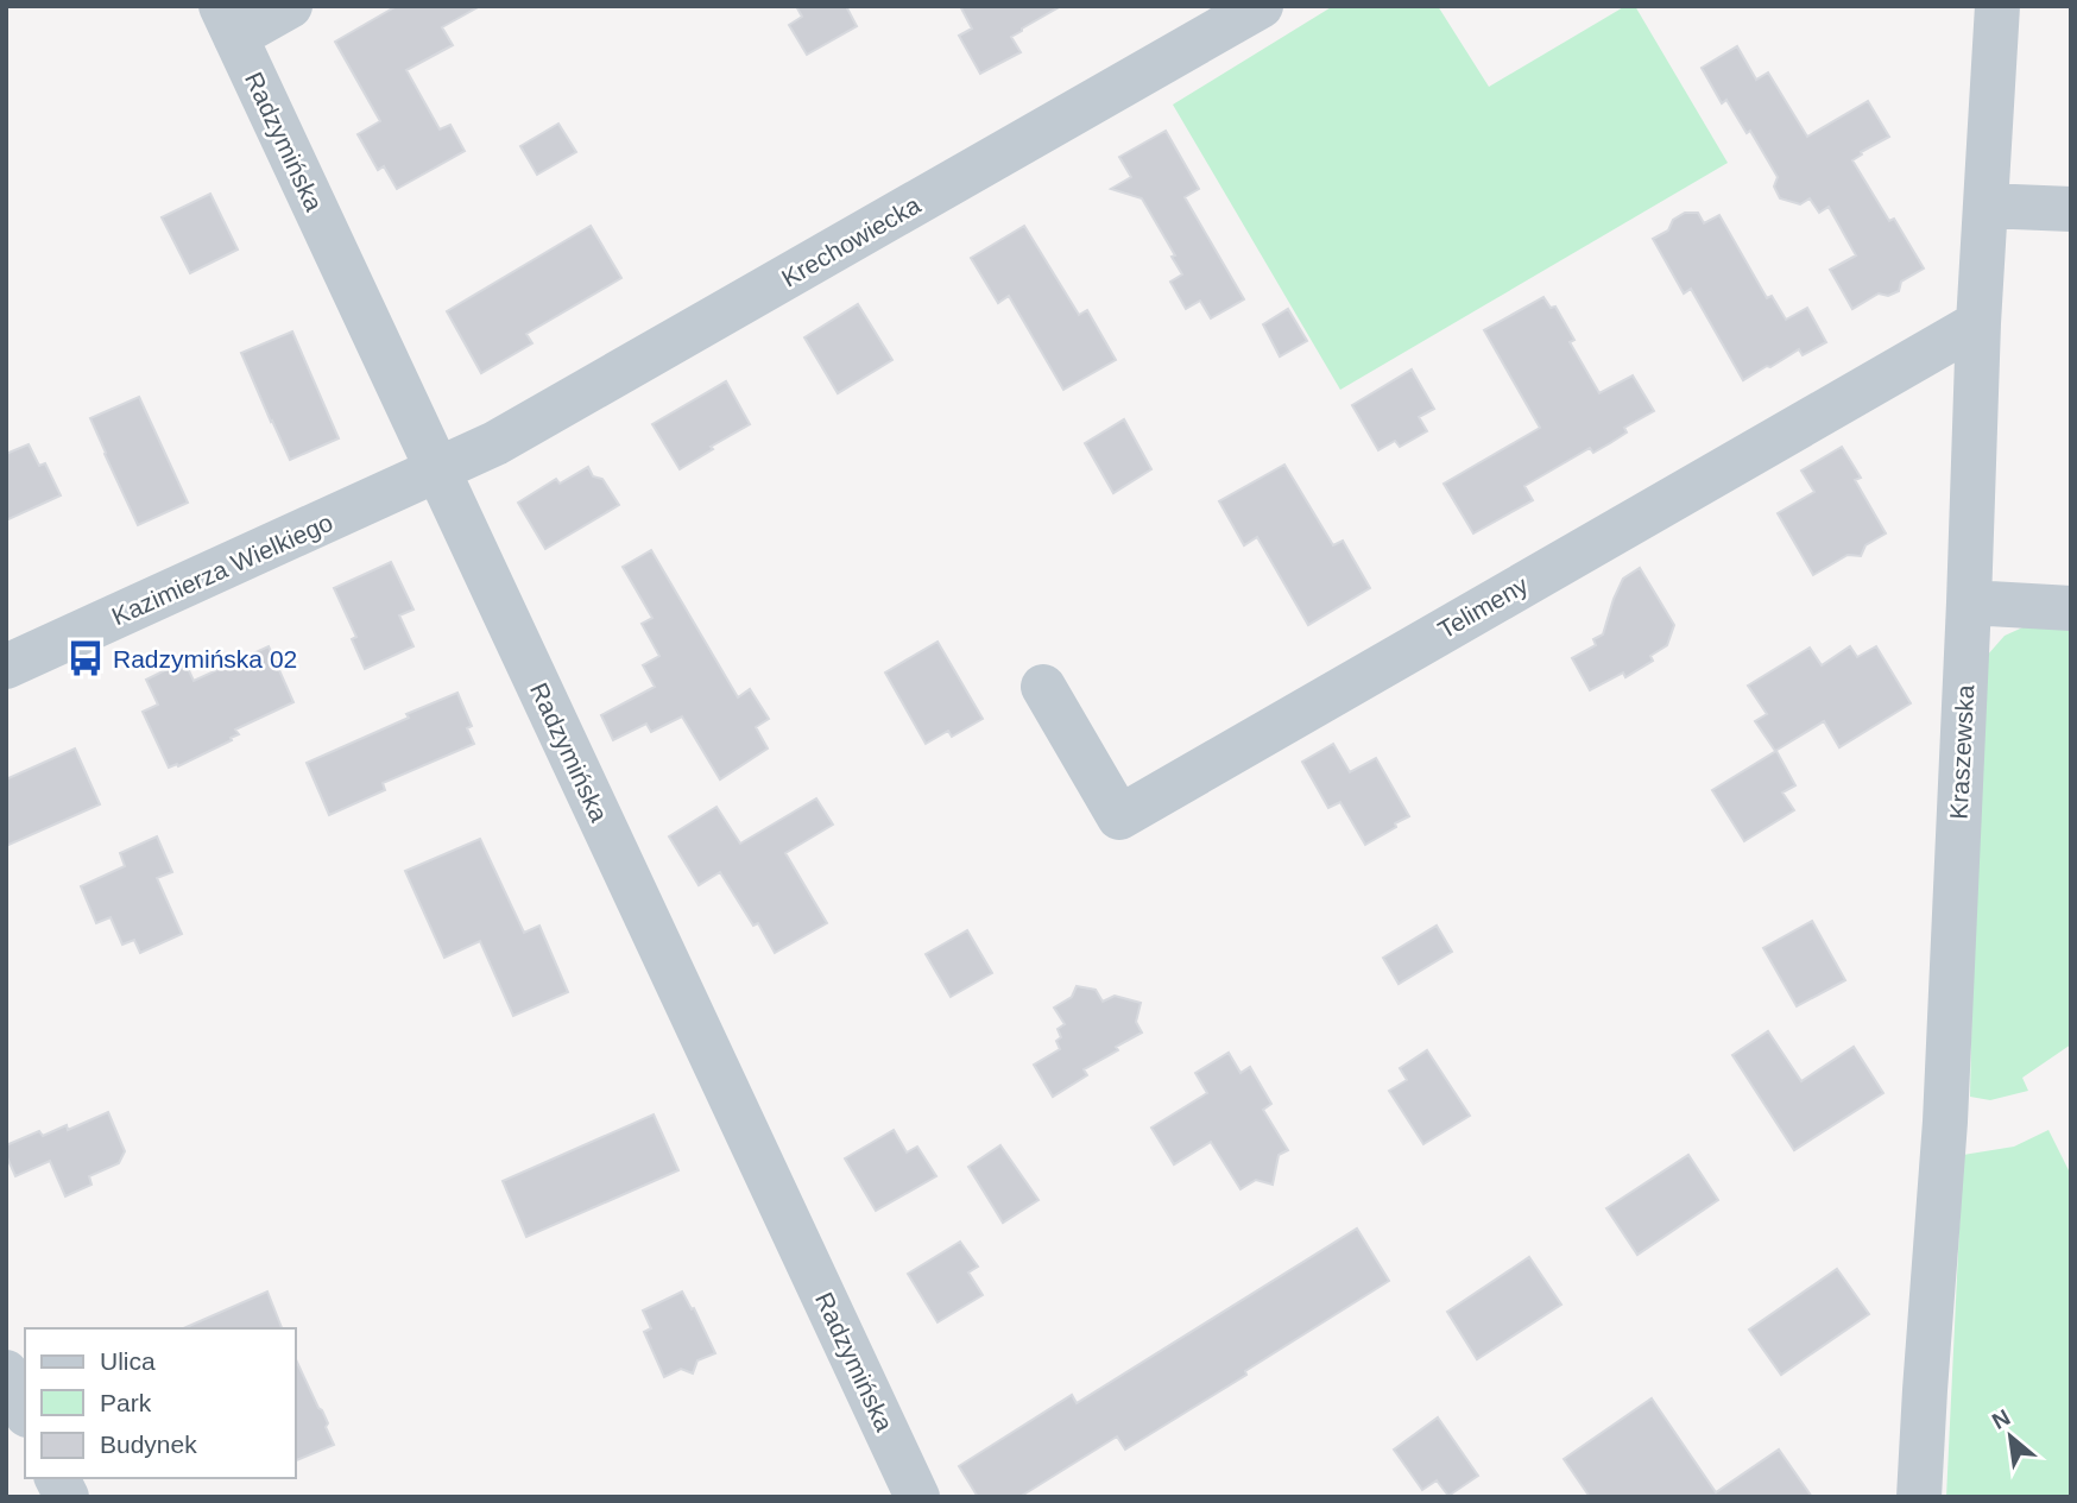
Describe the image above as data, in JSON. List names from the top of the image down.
{
  "streets": {
    "street": [
      "Radzymińska",
      "Krechowiecka",
      "Kazimierza Wielkiego",
      "Telimeny",
      "Kraszewska"
    ]
  },
  "crossings": [
    ["Radzymińska", "Krechowiecka"],
    ["Radzymińska", "Kazimierza Wielkiego"],
    ["Krechowiecka", "Kazimierza Wielkiego"],
    ["Telimeny", "Kraszewska"]
  ],
  "places": {
    "bus stop": ["Radzymińska 02"]
  },
  "legend": ["Ulica", "Park", "Budynek"],
  "north": "top left"
}
